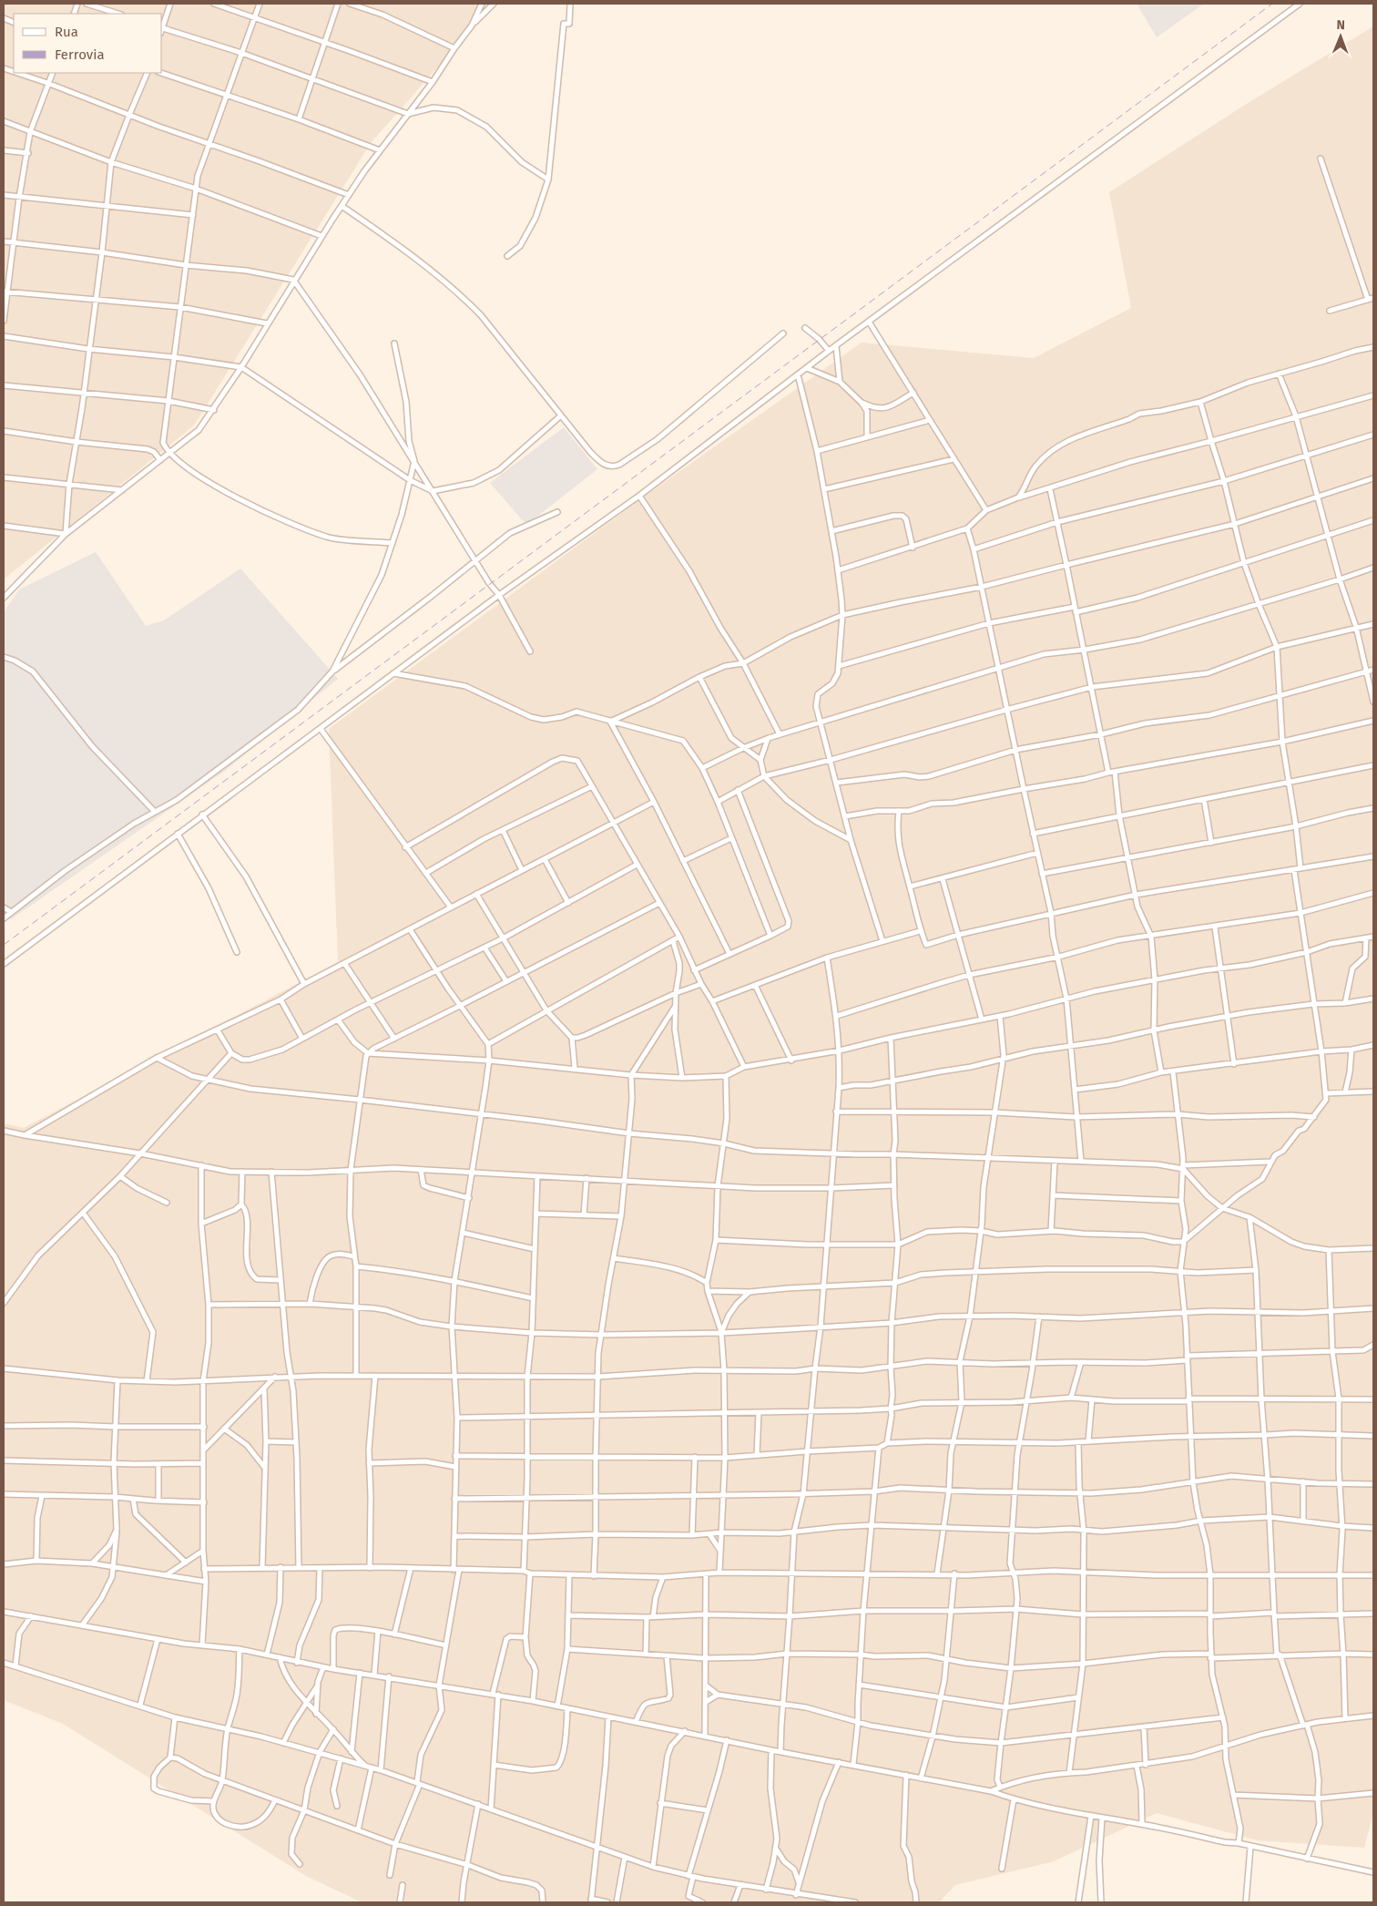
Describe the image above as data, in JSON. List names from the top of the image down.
{
  "legend": ["Rua", "Ferrovia"],
  "north": "top"
}
